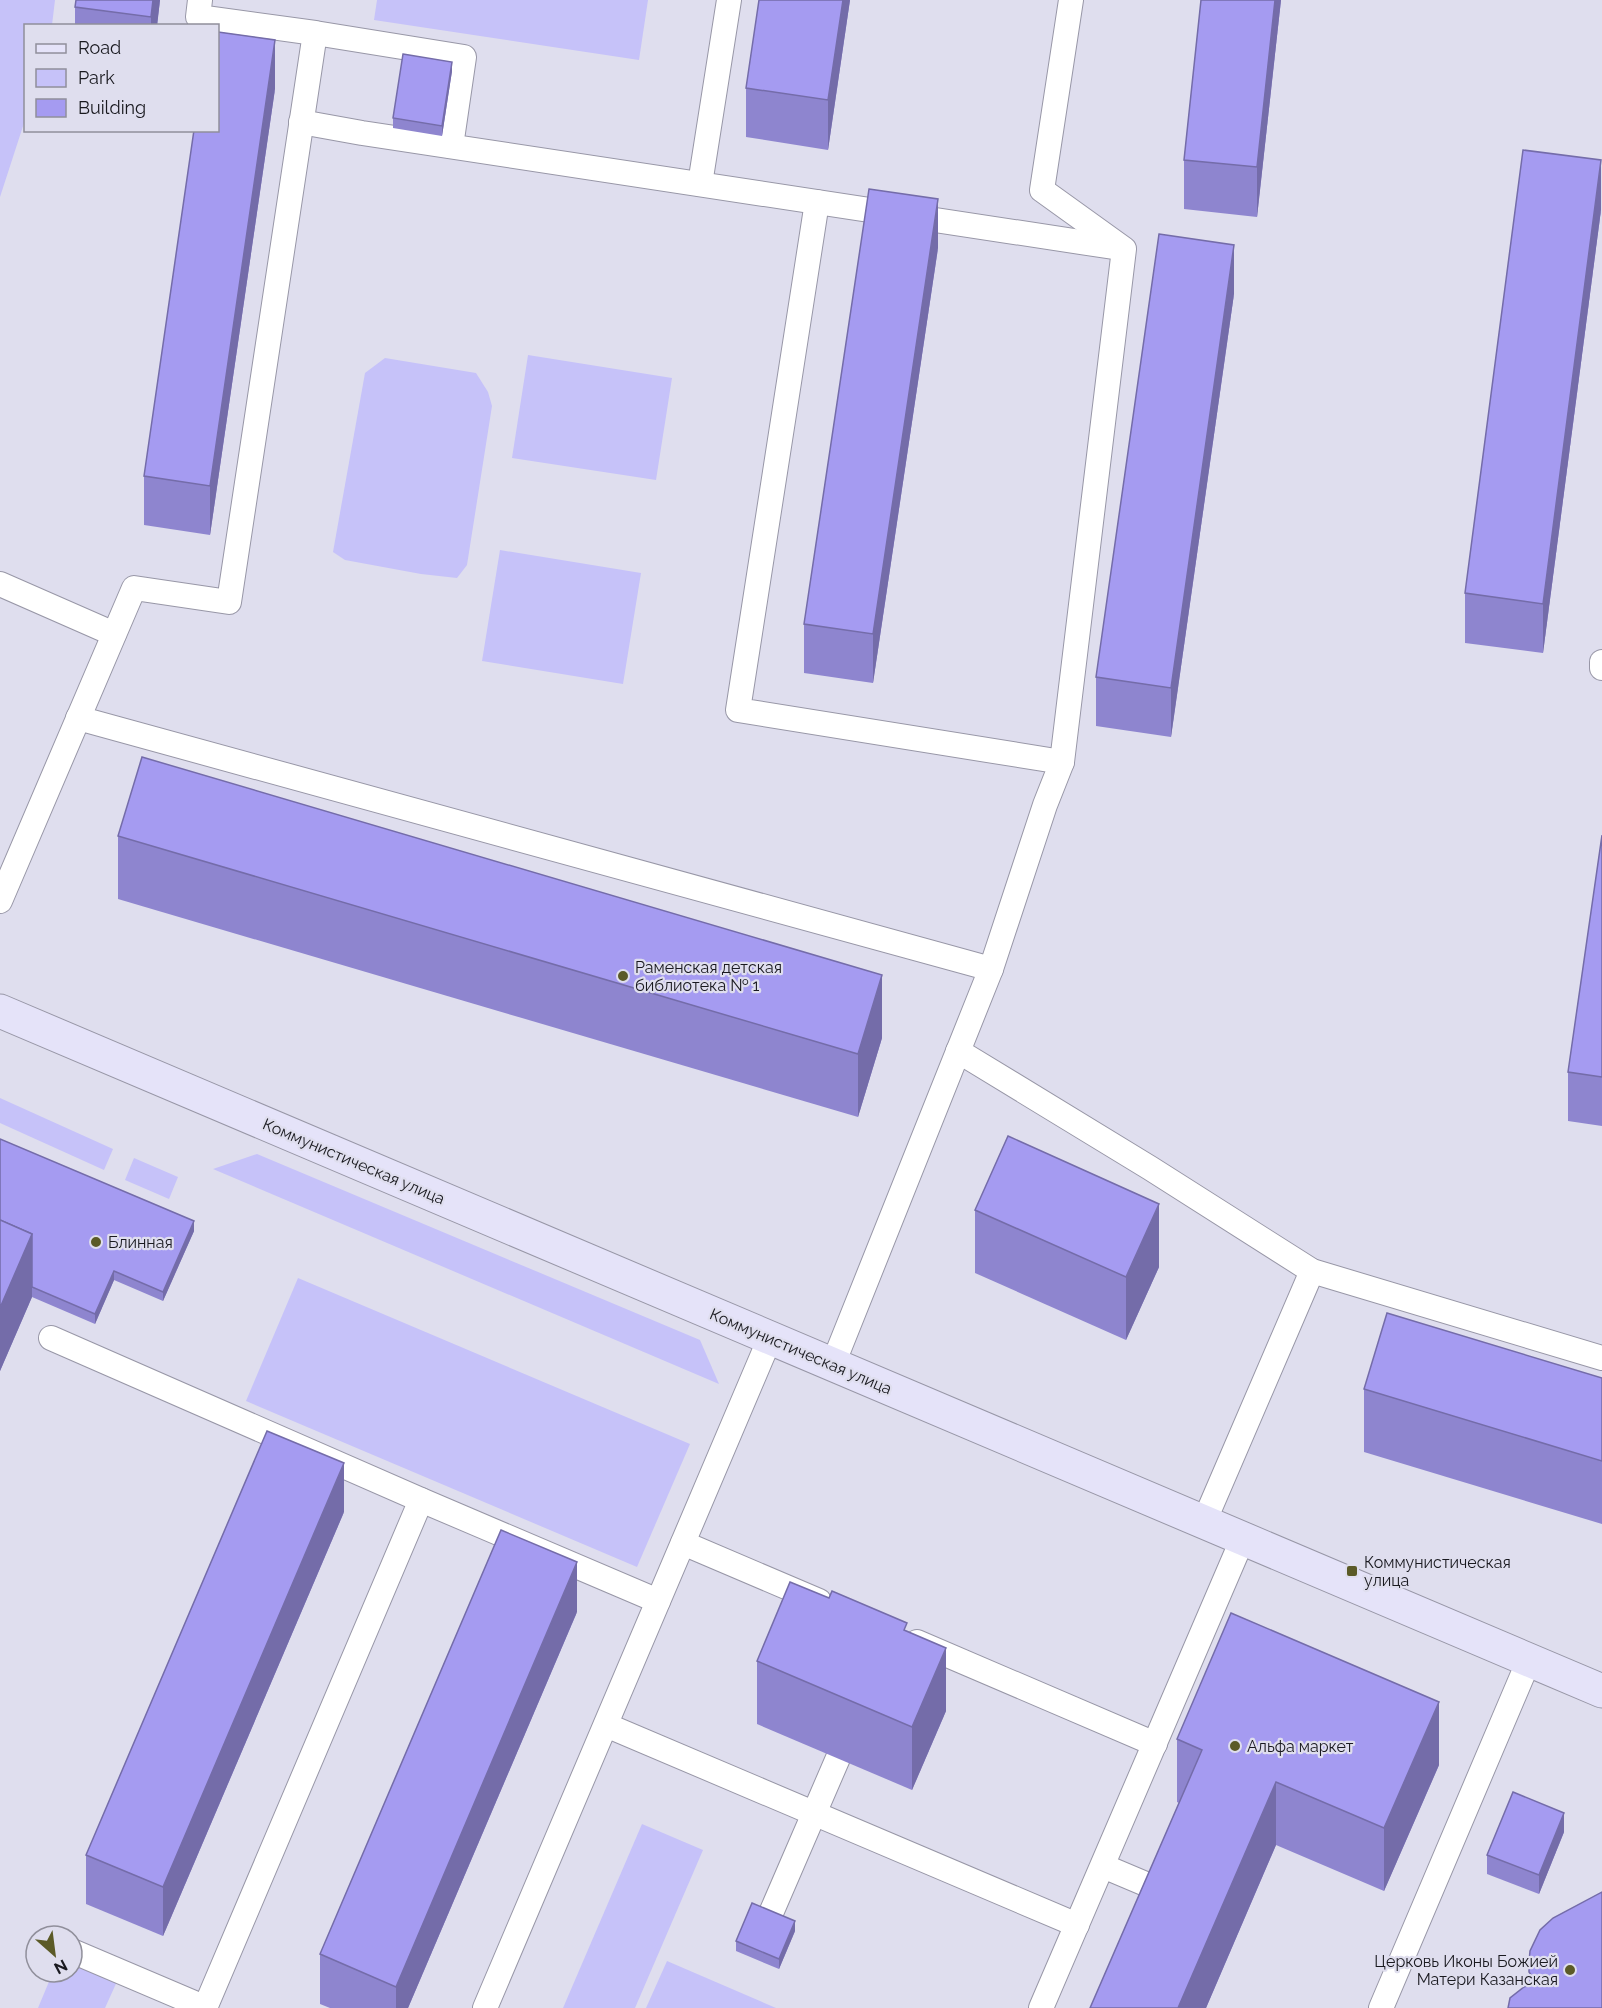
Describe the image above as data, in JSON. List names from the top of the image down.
{
  "streets": {
    "main road": ["Коммунистическая улица"]
  },
  "places": {
    "other": [
      "Раменская детская библиотека № 1",
      "Блинная",
      "Альфа маркет",
      "Церковь Иконы Божией Матери Казанская"
    ],
    "transit": ["Коммунистическая улица"]
  },
  "legend": ["Road", "Park", "Building"],
  "north": "bottom right"
}
